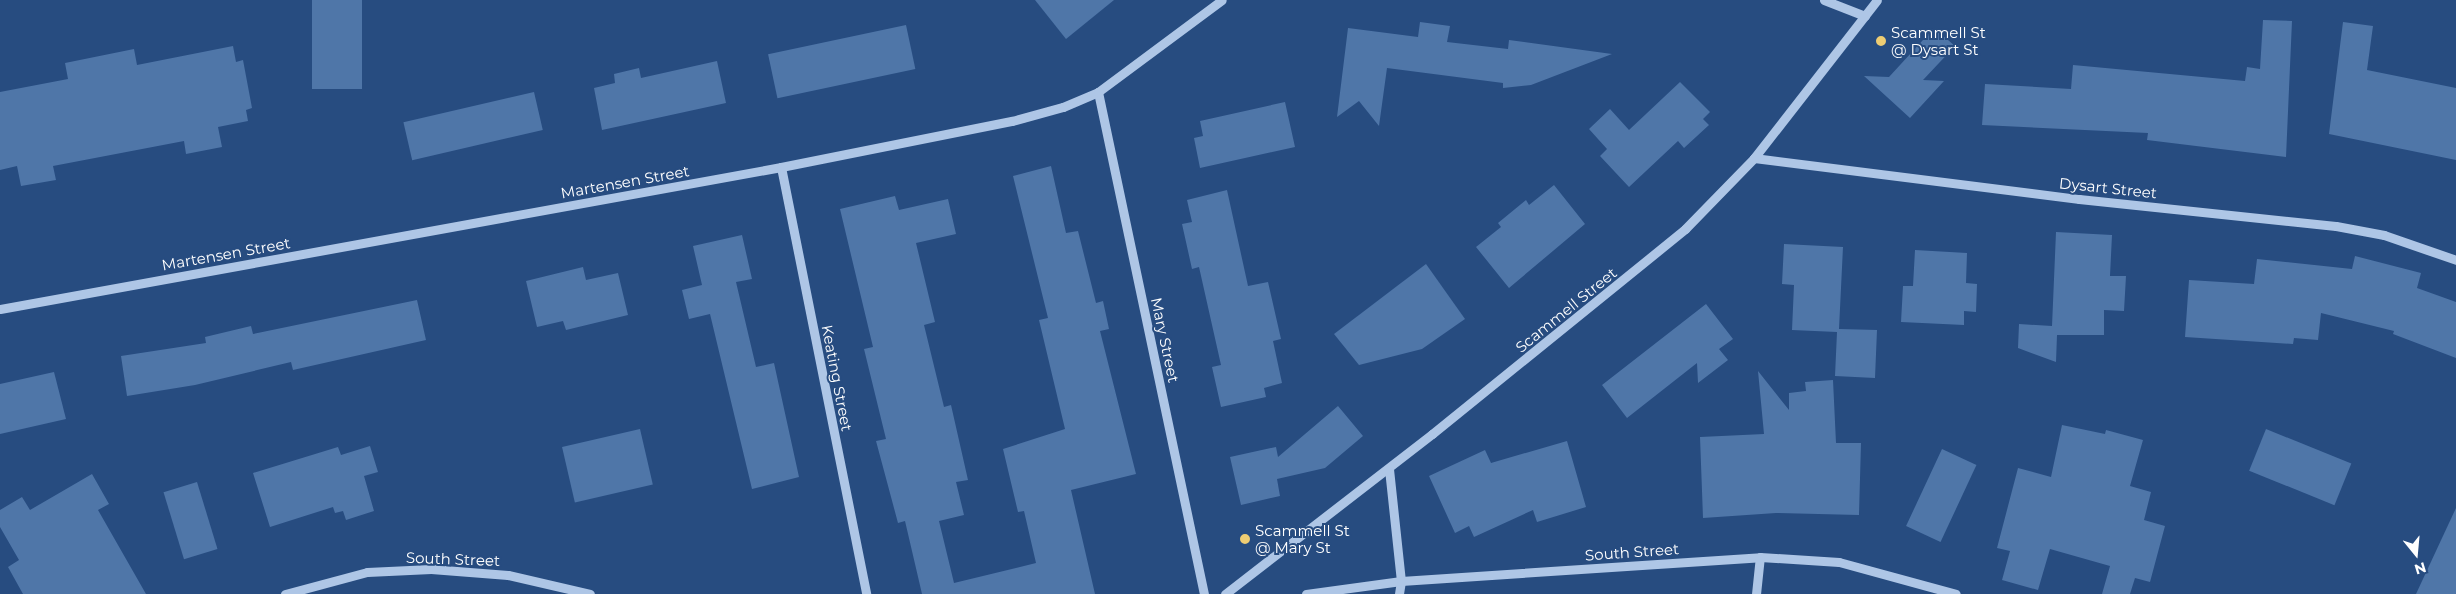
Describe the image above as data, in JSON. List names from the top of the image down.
{
  "streets": {
    "street": [
      "Martensen Street",
      "Dysart Street",
      "Scammell Street",
      "Mary Street",
      "Keating Street",
      "South Street"
    ]
  },
  "crossings": [
    ["Martensen Street", "Mary Street"],
    ["Martensen Street", "Keating Street"],
    ["Dysart Street", "Scammell Street"]
  ],
  "places": ["Scammell St @ Dysart St", "Scammell St @ Mary St"],
  "north": "bottom"
}
